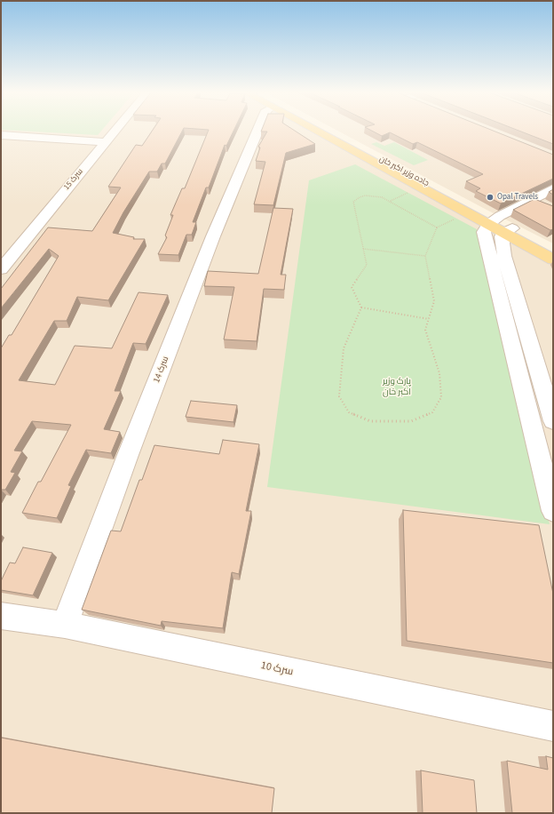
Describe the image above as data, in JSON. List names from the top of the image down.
{
  "streets": {
    "main road": ["جاده وزیر اکبر خان"],
    "street": ["سرک 15", "سرک 14", "سرک 10"]
  },
  "crossings": [
    ["سرک 14", "سرک 10"]
  ],
  "parks": ["پارک وزیر اکبر خان"],
  "places": ["Opal Travels"]
}
